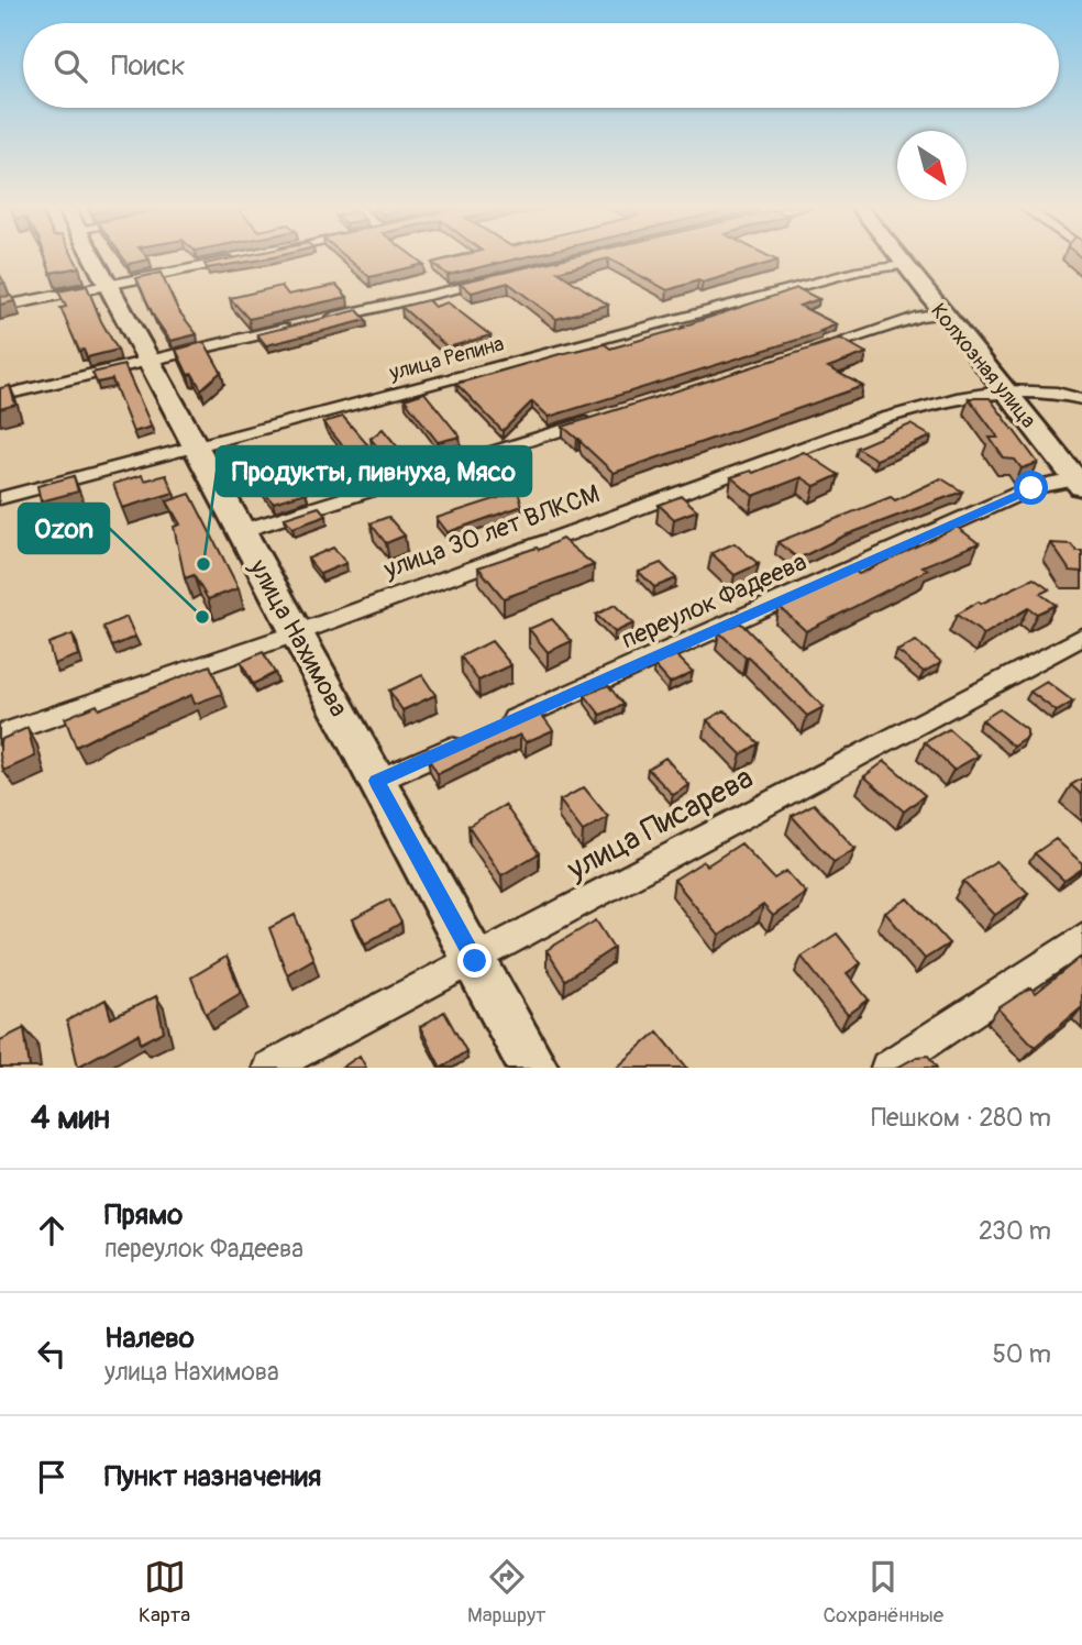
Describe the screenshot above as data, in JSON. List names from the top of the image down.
{
  "streets": {
    "street": [
      "улица Репина",
      "Колхозная улица",
      "улица 30 лет ВЛКСМ",
      "переулок Фадеева",
      "улица Нахимова",
      "улица Писарева"
    ]
  },
  "crossings": [
    ["улица Репина", "Колхозная улица"],
    ["улица Репина", "улица Нахимова"],
    ["Колхозная улица", "улица 30 лет ВЛКСМ"],
    ["Колхозная улица", "переулок Фадеева"],
    ["улица 30 лет ВЛКСМ", "улица Нахимова"],
    ["переулок Фадеева", "улица Нахимова"],
    ["улица Нахимова", "улица Писарева"]
  ],
  "places": ["Продукты, пивнуха, Мясо", "Ozon"],
  "north": "bottom right",
  "page": {
    "search": "Поиск",
    "heading": ["4 мин", "Пешком · 280 m"],
    "list": [
      ["Прямо", "переулок Фадеева", "230 m"],
      ["Налево", "улица Нахимова", "50 m"],
      "Пункт назначения"
    ],
    "nav": ["Карта", "Маршрут", "Сохранённые"]
  }
}
